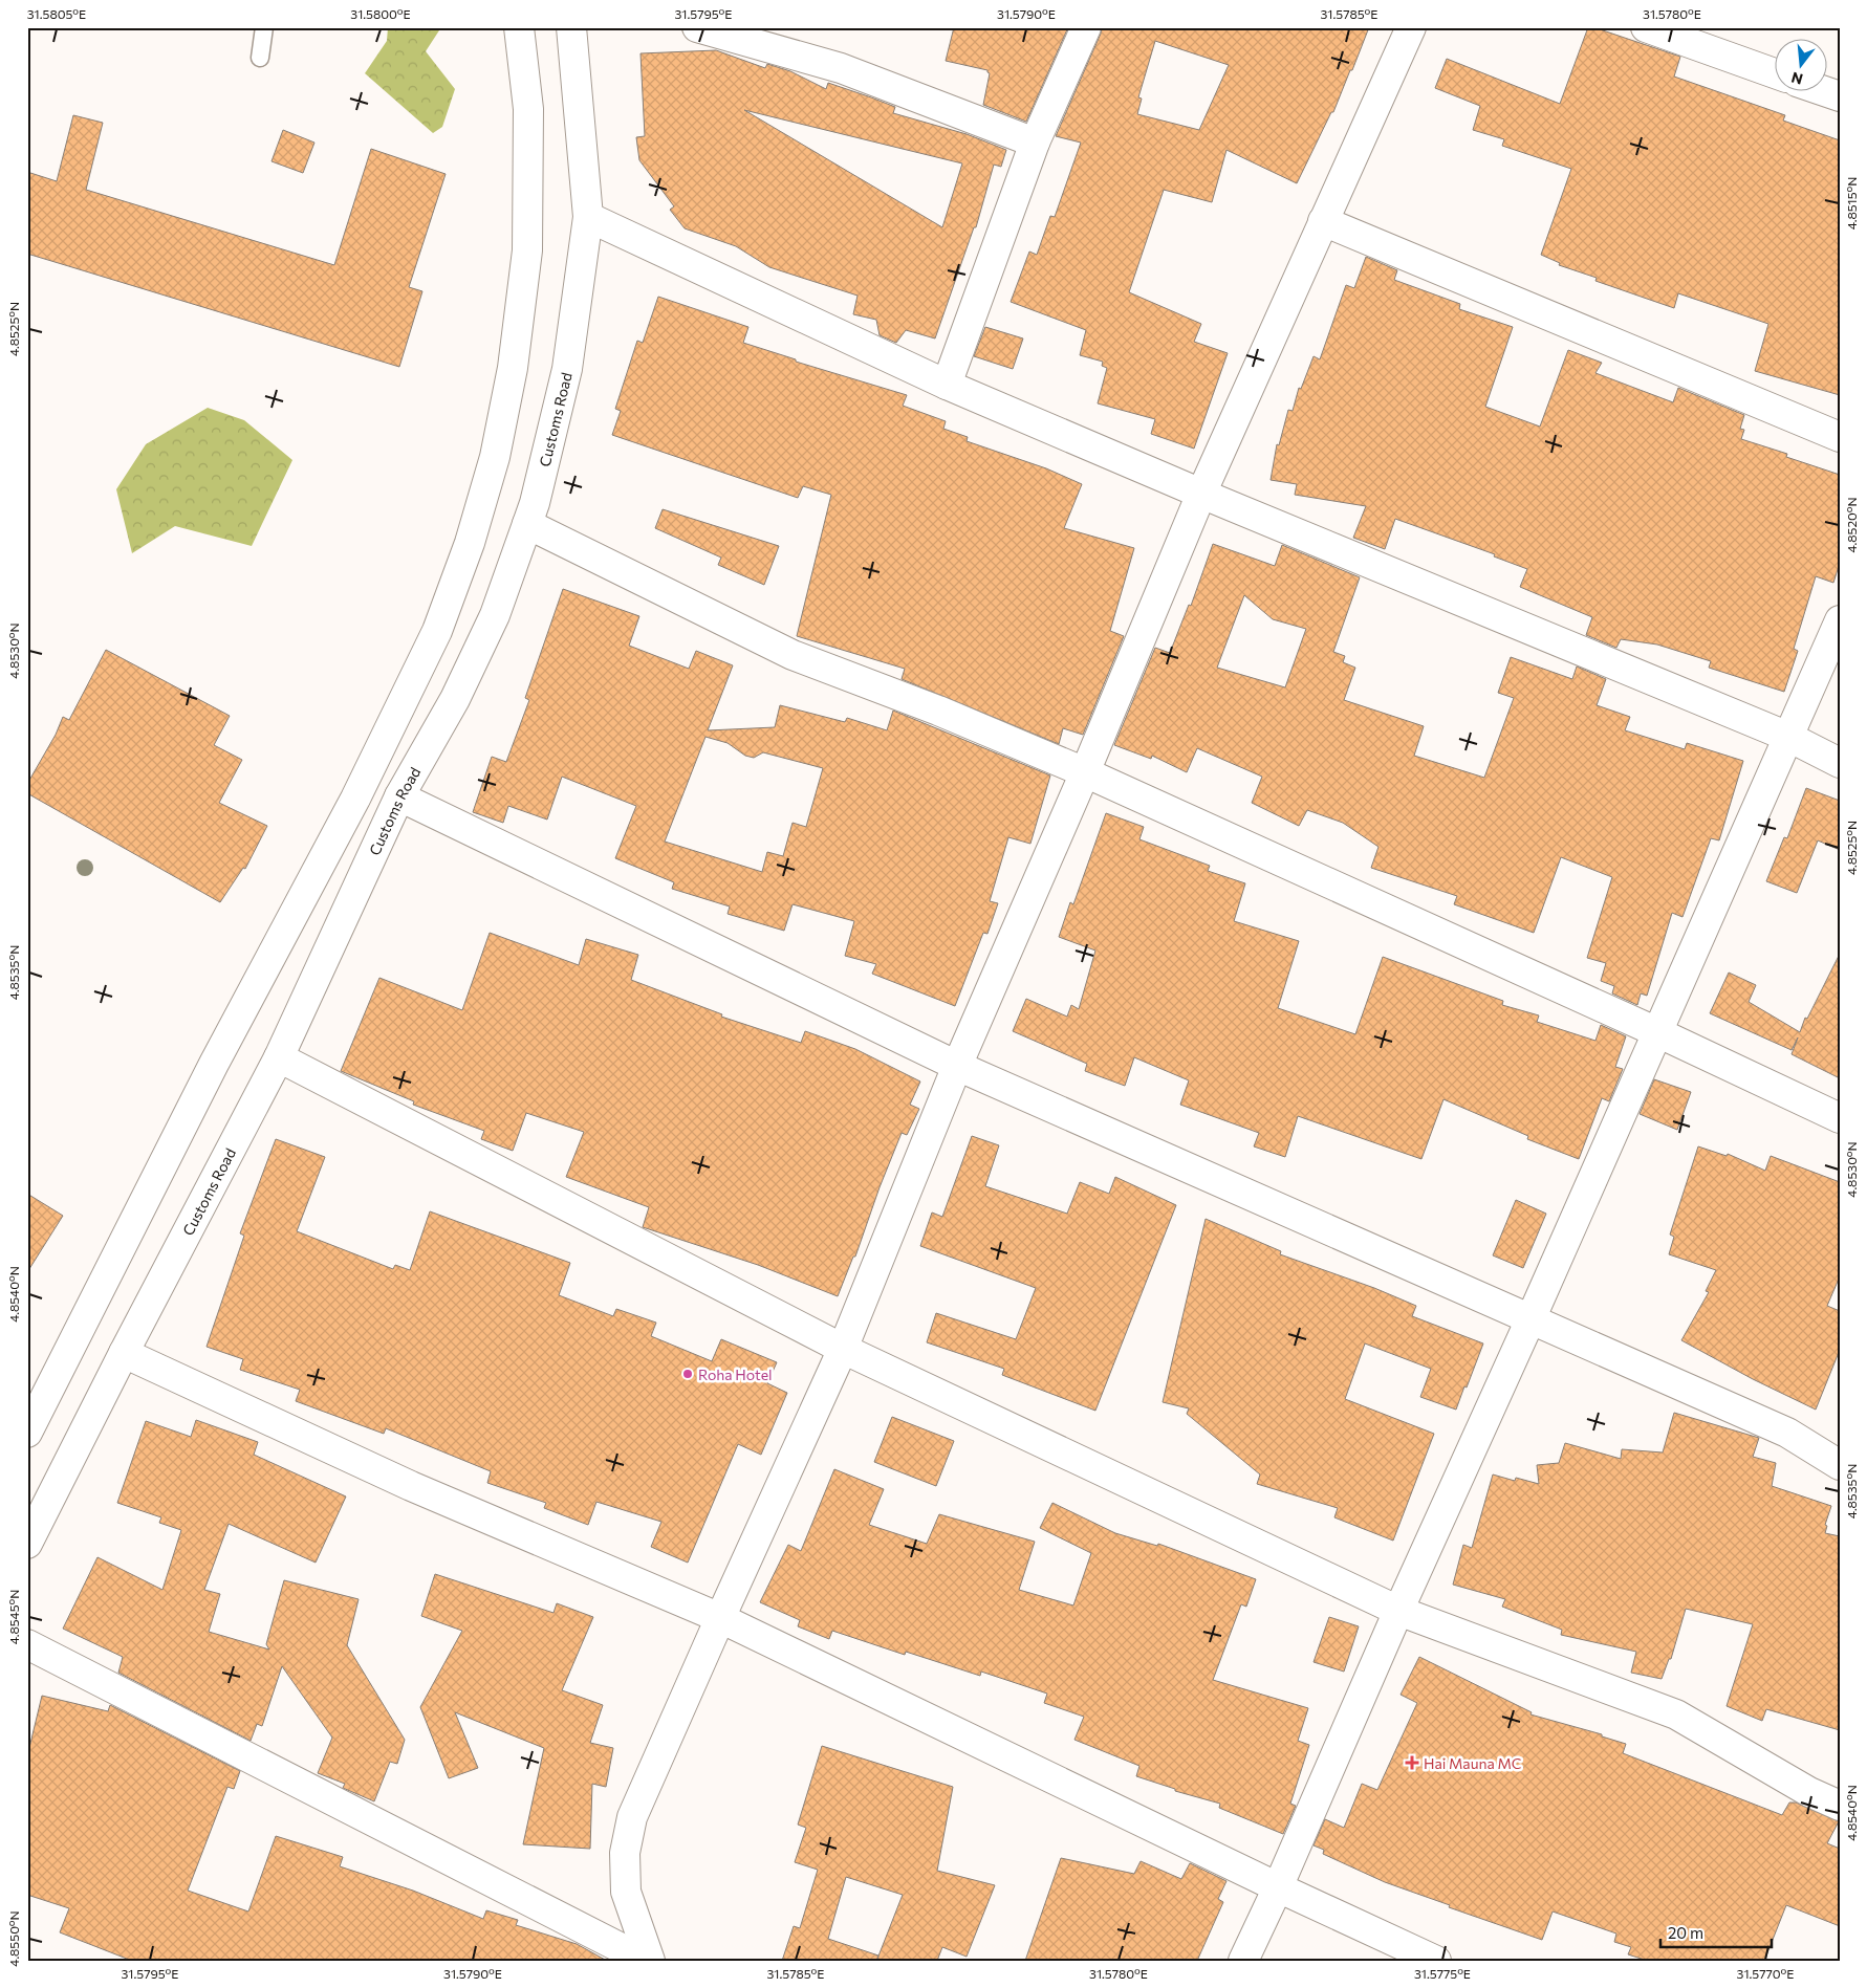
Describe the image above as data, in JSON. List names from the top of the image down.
{
  "streets": {
    "street": ["Customs Road"]
  },
  "places": {
    "other": ["Roha Hotel"],
    "health": ["Hai Mauna MC"]
  },
  "scale_bar": "20 m",
  "north": "bottom",
  "coordinates": [
    "31.5805°E",
    "31.5800°E",
    "31.5795°E",
    "31.5790°E",
    "31.5785°E",
    "31.5780°E",
    "4.8515°N",
    "4.8525°N",
    "4.8520°N",
    "4.8530°N",
    "4.8535°N",
    "4.8540°N",
    "4.8545°N",
    "4.8550°N",
    "31.5775°E",
    "31.5770°E"
  ]
}
